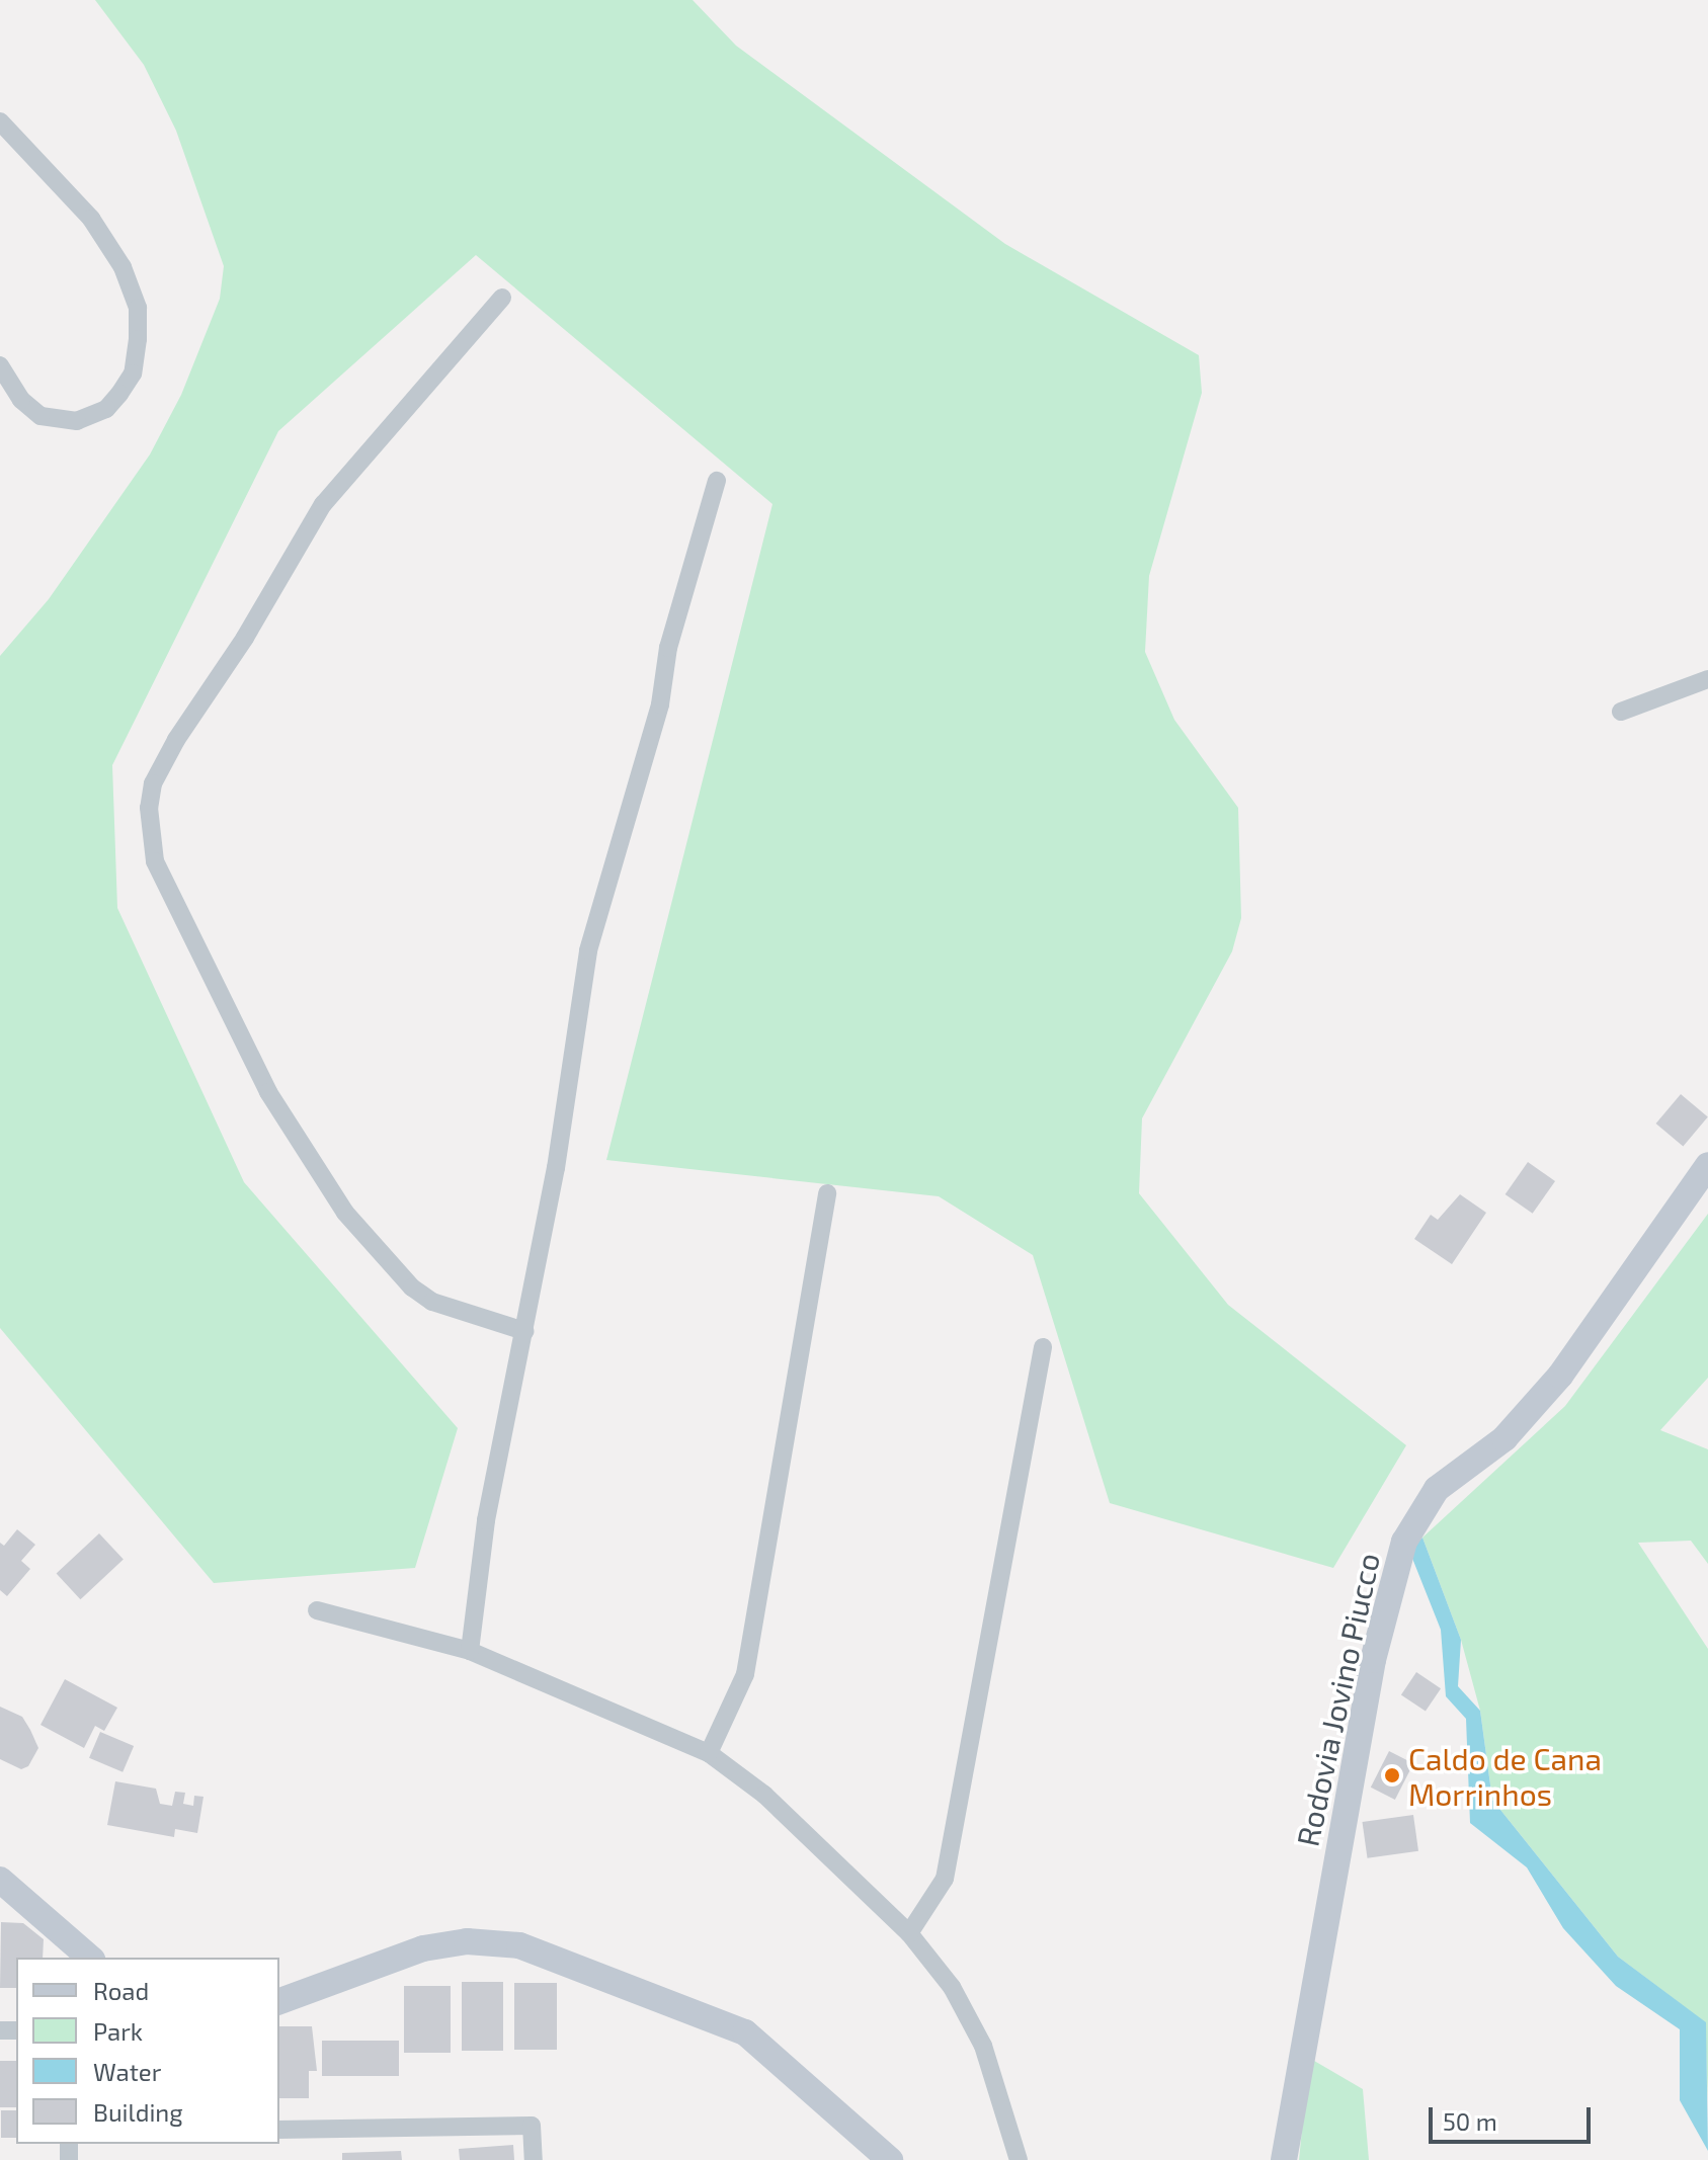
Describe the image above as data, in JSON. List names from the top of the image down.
{
  "streets": {
    "main road": ["Rodovia Jovino Piucco"]
  },
  "places": ["Caldo de Cana Morrinhos"],
  "legend": [
    "Road",
    "Park",
    "Water",
    "Building"
  ],
  "scale_bar": "50 m"
}
